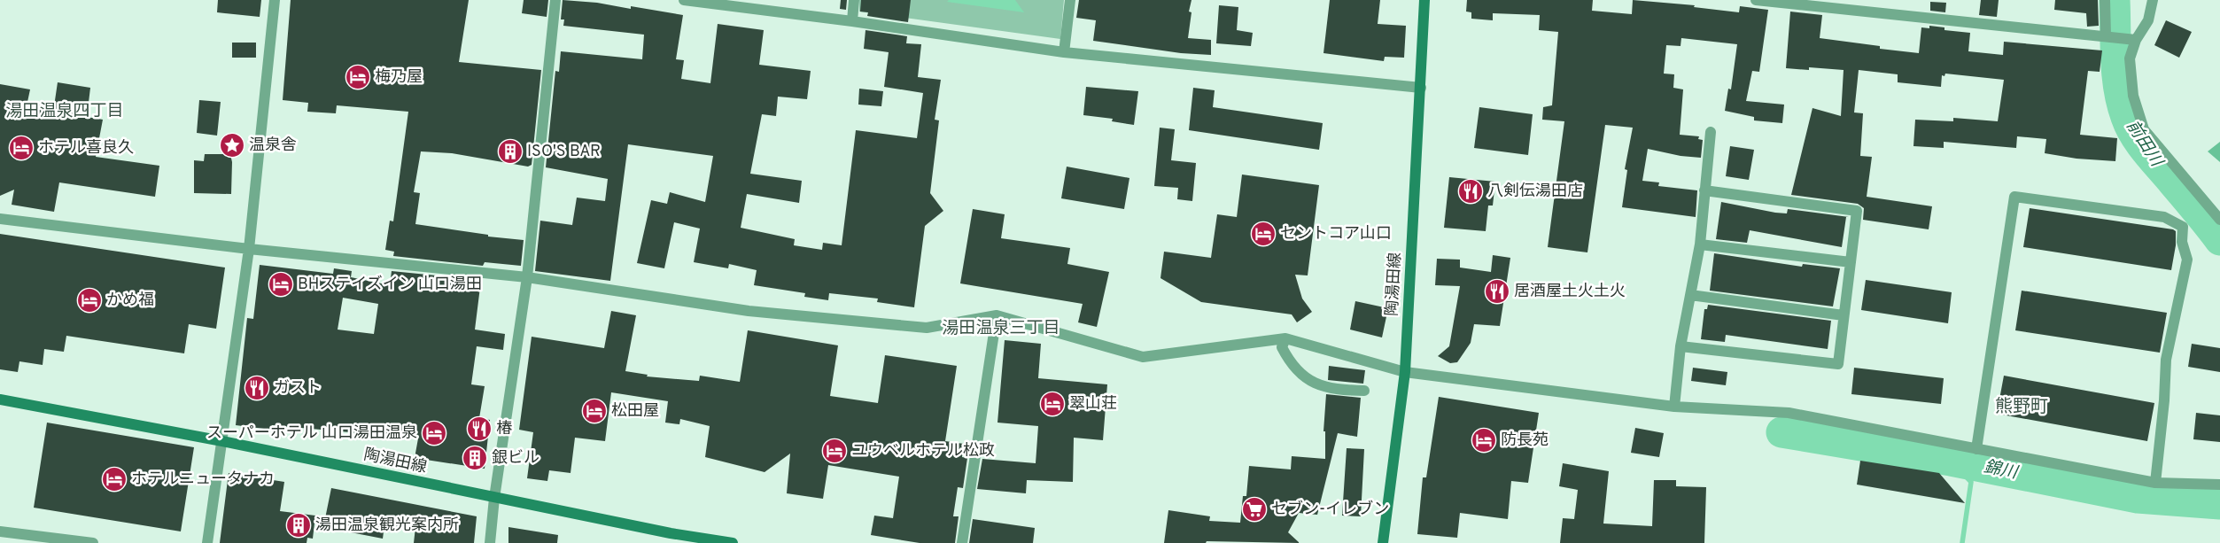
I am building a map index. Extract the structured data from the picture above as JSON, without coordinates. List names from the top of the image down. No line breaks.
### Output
{"streets":{"main road":["陶湯田線"]},"districts":["湯田温泉四丁目","湯田温泉三丁目","熊野町"],"water":["前田川","錦川"],"places":{"hotel":["梅乃屋","ホテル喜良久","セントコア山口","BHステイズイン 山口湯田","かめ福","翠山荘","松田屋","スーパーホテル 山口湯田温泉","防長苑","ユウベルホテル松政","ホテルニュータナカ"],"place":["温泉舎"],"building":["ISO'S BAR","銀ビル","湯田温泉観光案内所"],"restaurant":["八剣伝湯田店","居酒屋土火土火","ガスト","椿"],"supermarket":["セブン-イレブン"]}}
